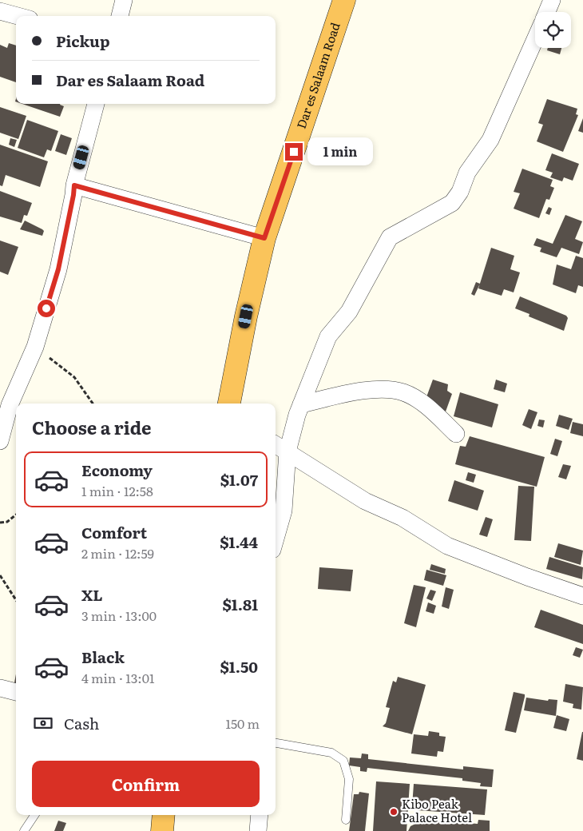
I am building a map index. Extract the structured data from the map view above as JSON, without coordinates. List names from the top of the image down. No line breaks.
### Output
{"streets":{"highway":["Dar es Salaam Road"]},"places":["Kibo Peak Palace Hotel"],"page":{"banner":["Pickup","Dar es Salaam Road"],"bubble":"1 min","heading":"Choose a ride","list":[{"name":"Economy","note":"1 min · 12:58","value":"$1.07"},{"name":"Comfort","note":"2 min · 12:59","value":"$1.44"},{"name":"XL","note":"3 min · 13:00","value":"$1.81"},{"name":"Black","note":"4 min · 13:01","value":"$1.50"}],"pay":["Cash","150 m"],"buttons":"Confirm"}}
